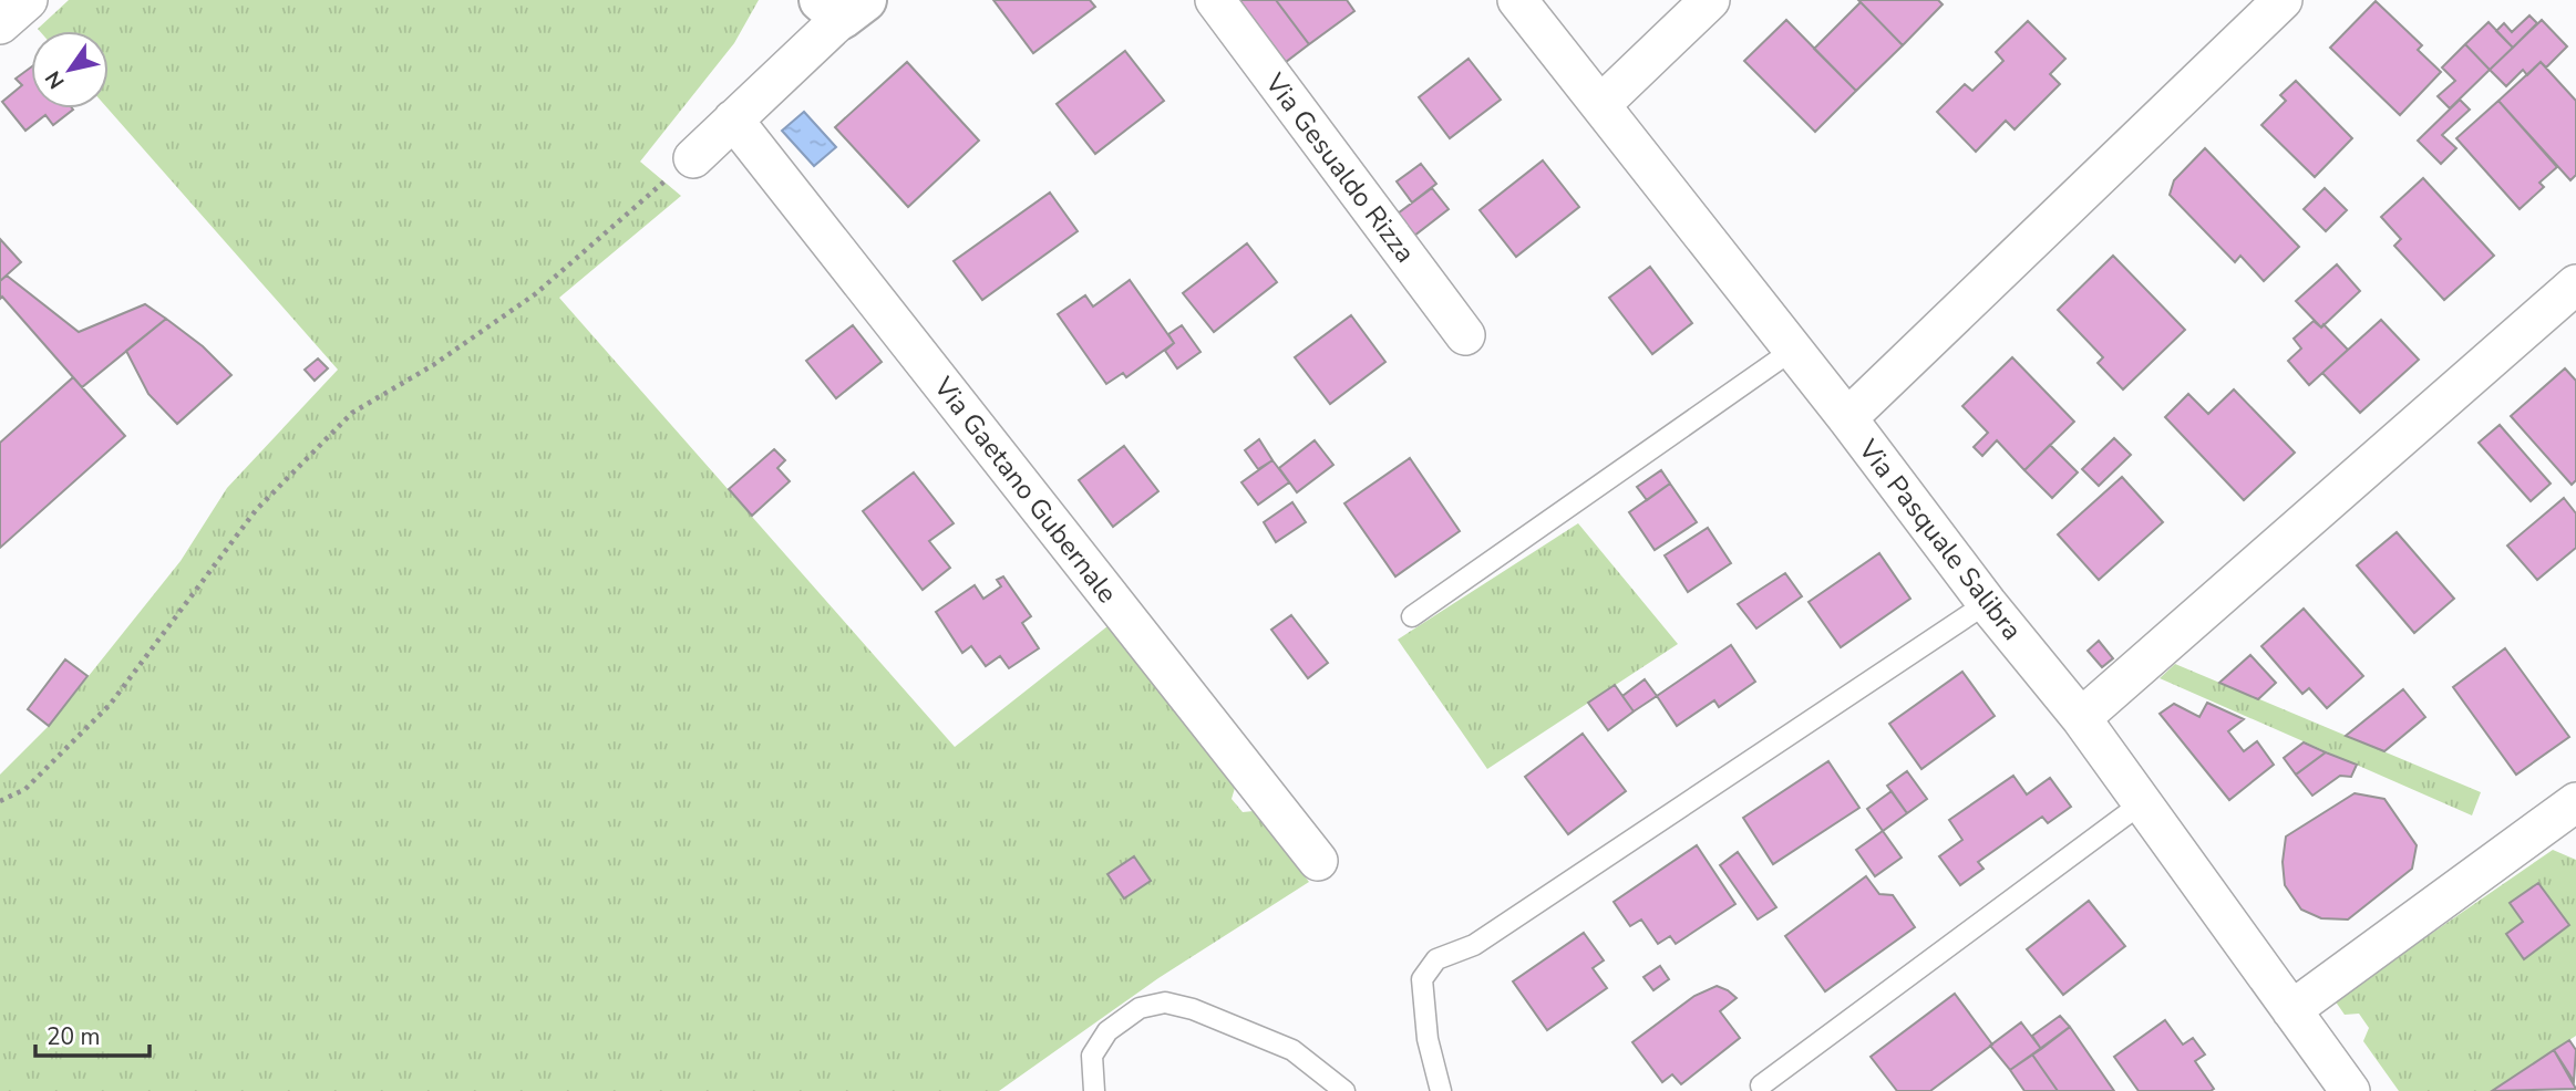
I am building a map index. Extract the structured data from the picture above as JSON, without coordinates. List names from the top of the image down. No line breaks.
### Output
{"streets":{"street":["Via Gesualdo Rizza","Via Gaetano Gubernale","Via Pasquale Salibra"]},"scale_bar":"20 m","north":"bottom left"}
